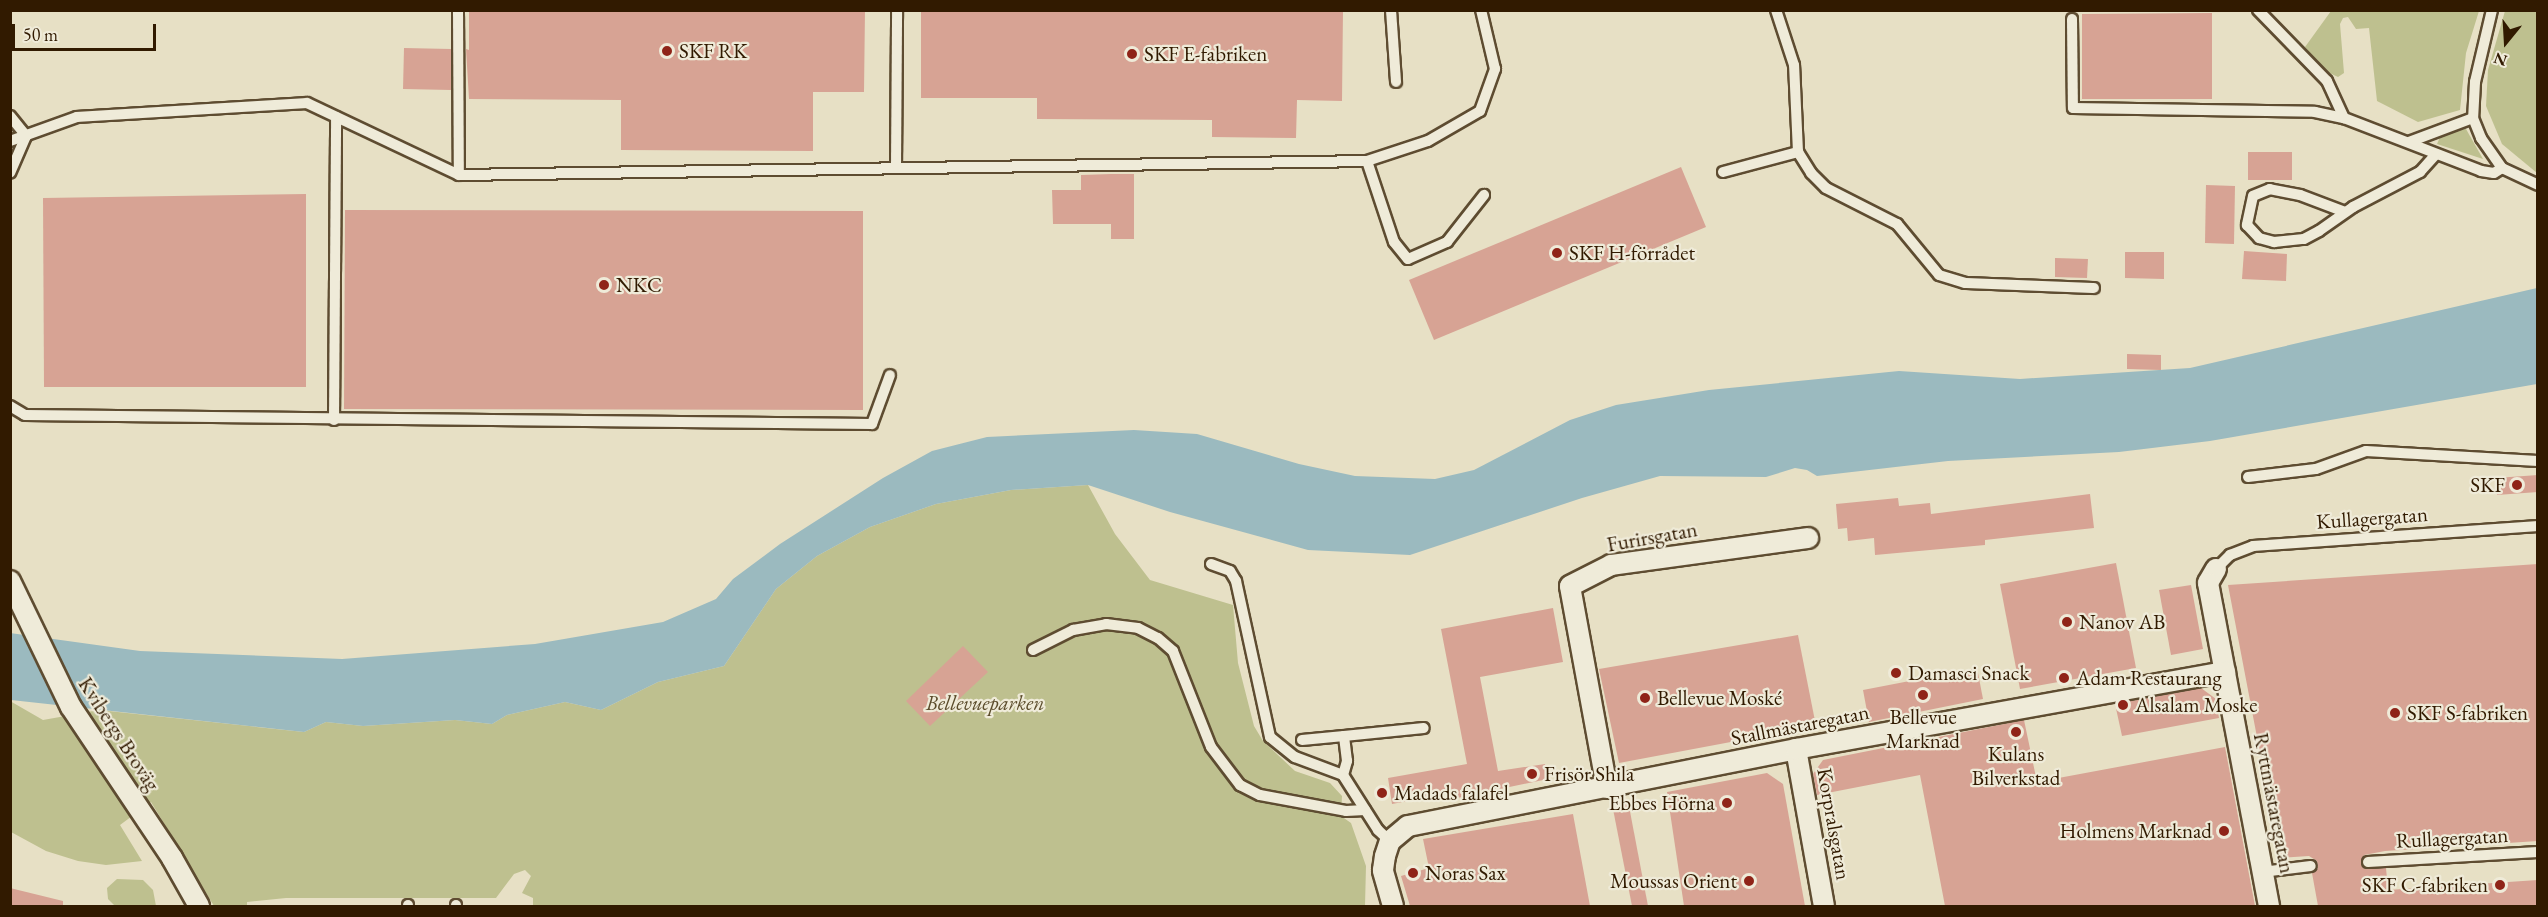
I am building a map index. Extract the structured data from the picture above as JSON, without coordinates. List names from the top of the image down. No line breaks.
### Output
{"streets":{"street":["Furirsgatan","Stallmästaregatan","Kvibergs Broväg","Ryttmästaregatan","Korpralsgatan"],"lane":["Kullagergatan","Rullagergatan"]},"crossings":[["Kullagergatan","Ryttmästaregatan"],["Furirsgatan","Stallmästaregatan"],["Stallmästaregatan","Ryttmästaregatan"],["Stallmästaregatan","Korpralsgatan"]],"parks":["Bellevueparken"],"places":["SKF RK","SKF E-fabriken","SKF H-förrådet","NKC","SKF","Nanov AB","Damasci Snack","Adam Restaurang","Bellevue Marknad","Bellevue Moské","Alsalam Moske","SKF S-fabriken","Kulans Bilverkstad","Frisör Shila","Madads falafel","Ebbes Hörna","Holmens Marknad","Noras Sax","Moussas Orient","SKF C-fabriken"],"scale_bar":"50 m","north":"bottom"}
